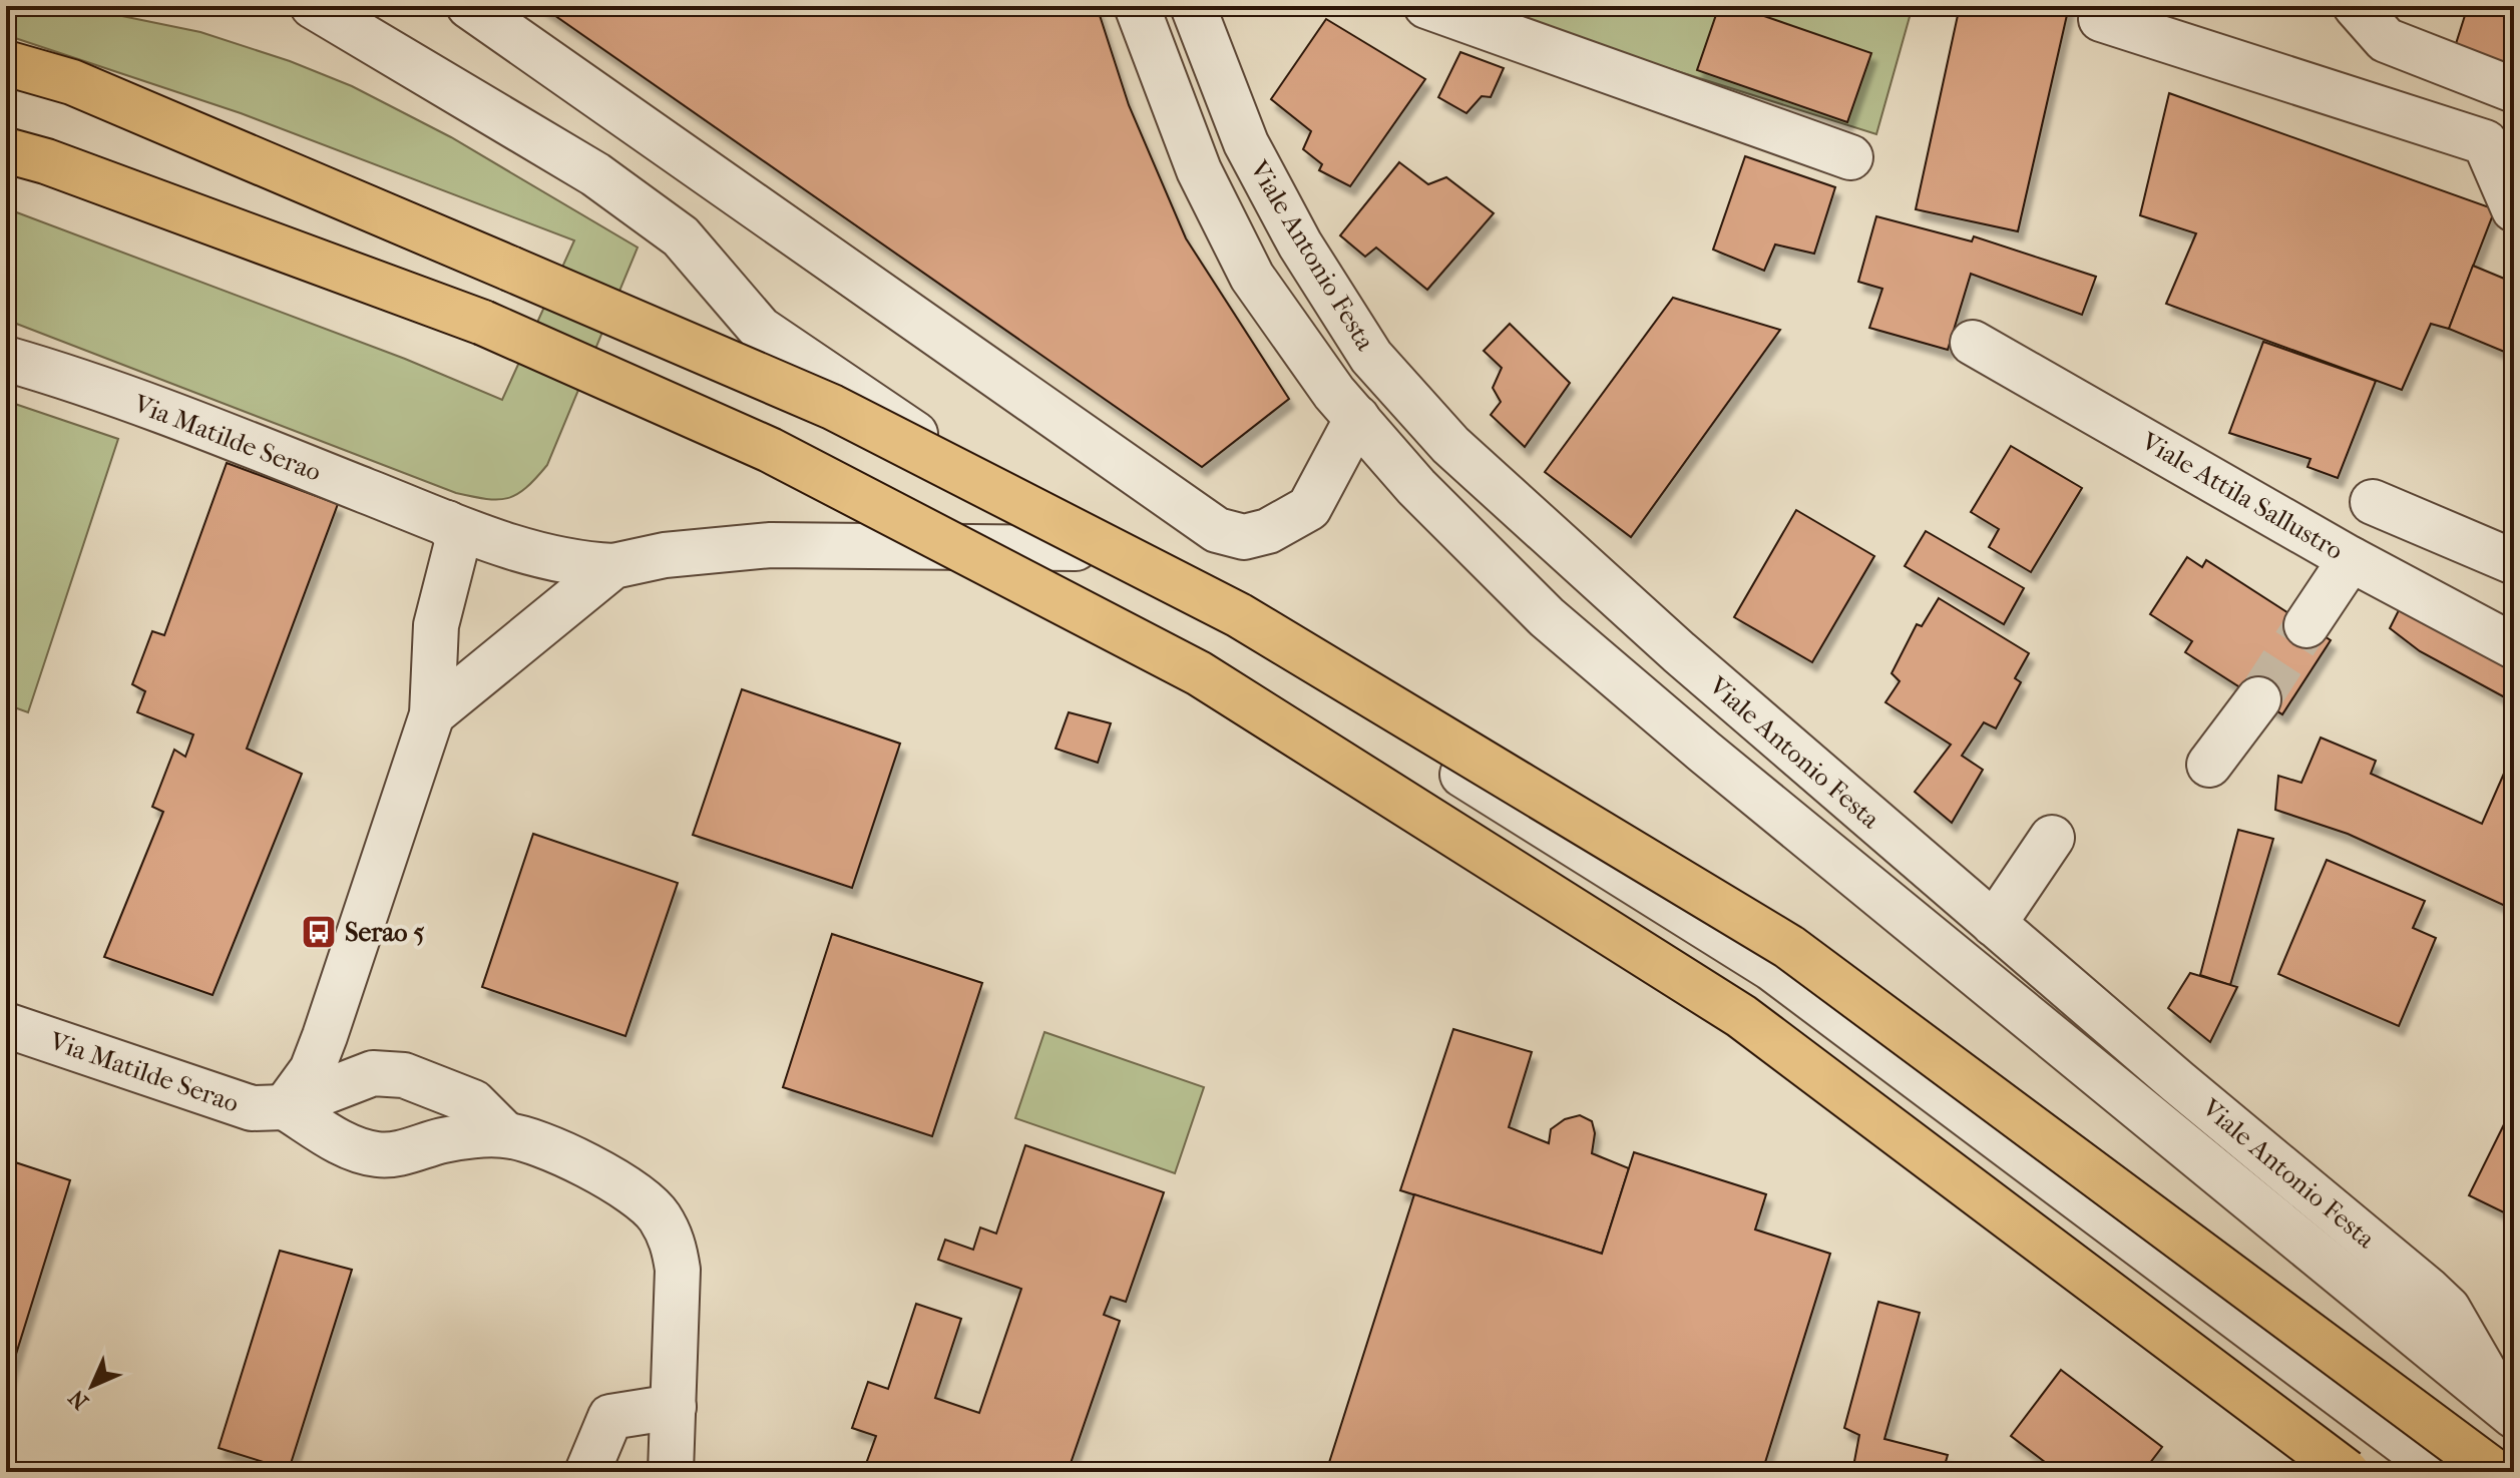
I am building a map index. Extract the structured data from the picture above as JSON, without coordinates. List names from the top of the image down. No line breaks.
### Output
{"streets":{"street":["Viale Antonio Festa","Via Matilde Serao","Viale Attila Sallustro"]},"places":{"bus stop":["Serao 5"]},"north":"bottom left"}
